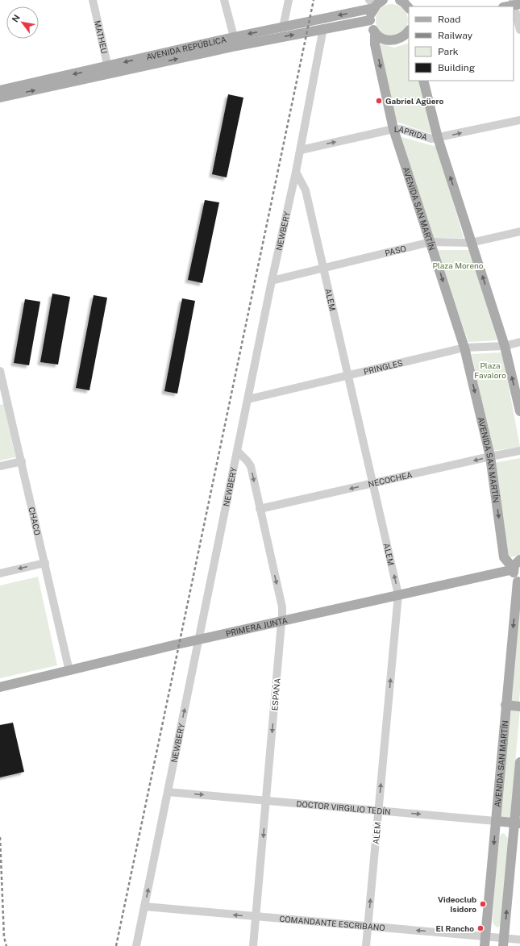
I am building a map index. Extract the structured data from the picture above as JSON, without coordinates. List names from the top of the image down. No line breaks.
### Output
{"streets":{"main road":["AVENIDA REPÚBLICA","AVENIDA SAN MARTÍN","PRIMERA JUNTA","DOCTOR VIRGILIO TEDÍN"],"street":["MATHEU","LAPRIDA","NEWBERY","PASO","ALEM","PRINGLES","NECOCHEA","CHACO","ESPAÑA","COMANDANTE ESCRIBANO"]},"crossings":[["MATHEU","AVENIDA REPÚBLICA"],["AVENIDA REPÚBLICA","AVENIDA SAN MARTÍN"],["AVENIDA REPÚBLICA","NEWBERY"],["LAPRIDA","AVENIDA SAN MARTÍN"],["LAPRIDA","NEWBERY"],["AVENIDA SAN MARTÍN","PASO"],["AVENIDA SAN MARTÍN","PRINGLES"],["AVENIDA SAN MARTÍN","NECOCHEA"],["AVENIDA SAN MARTÍN","PRIMERA JUNTA"],["AVENIDA SAN MARTÍN","DOCTOR VIRGILIO TEDÍN"],["AVENIDA SAN MARTÍN","COMANDANTE ESCRIBANO"],["NEWBERY","PASO"],["NEWBERY","ALEM"],["NEWBERY","PRINGLES"],["NEWBERY","PRIMERA JUNTA"],["NEWBERY","ESPAÑA"],["NEWBERY","DOCTOR VIRGILIO TEDÍN"],["NEWBERY","COMANDANTE ESCRIBANO"],["PASO","ALEM"],["ALEM","PRINGLES"],["ALEM","NECOCHEA"],["ALEM","PRIMERA JUNTA"],["ALEM","DOCTOR VIRGILIO TEDÍN"],["ALEM","COMANDANTE ESCRIBANO"],["NECOCHEA","ESPAÑA"],["CHACO","PRIMERA JUNTA"],["PRIMERA JUNTA","ESPAÑA"],["ESPAÑA","DOCTOR VIRGILIO TEDÍN"],["ESPAÑA","COMANDANTE ESCRIBANO"]],"one_way":["LAPRIDA","ALEM","NECOCHEA","ESPAÑA","DOCTOR VIRGILIO TEDÍN","COMANDANTE ESCRIBANO"],"parks":["Plaza Moreno","Plaza Favaloro"],"places":["Gabriel Agüero","Videoclub Isidoro","El Rancho"],"legend":["Road","Railway","Park","Building"],"north":"top left"}
